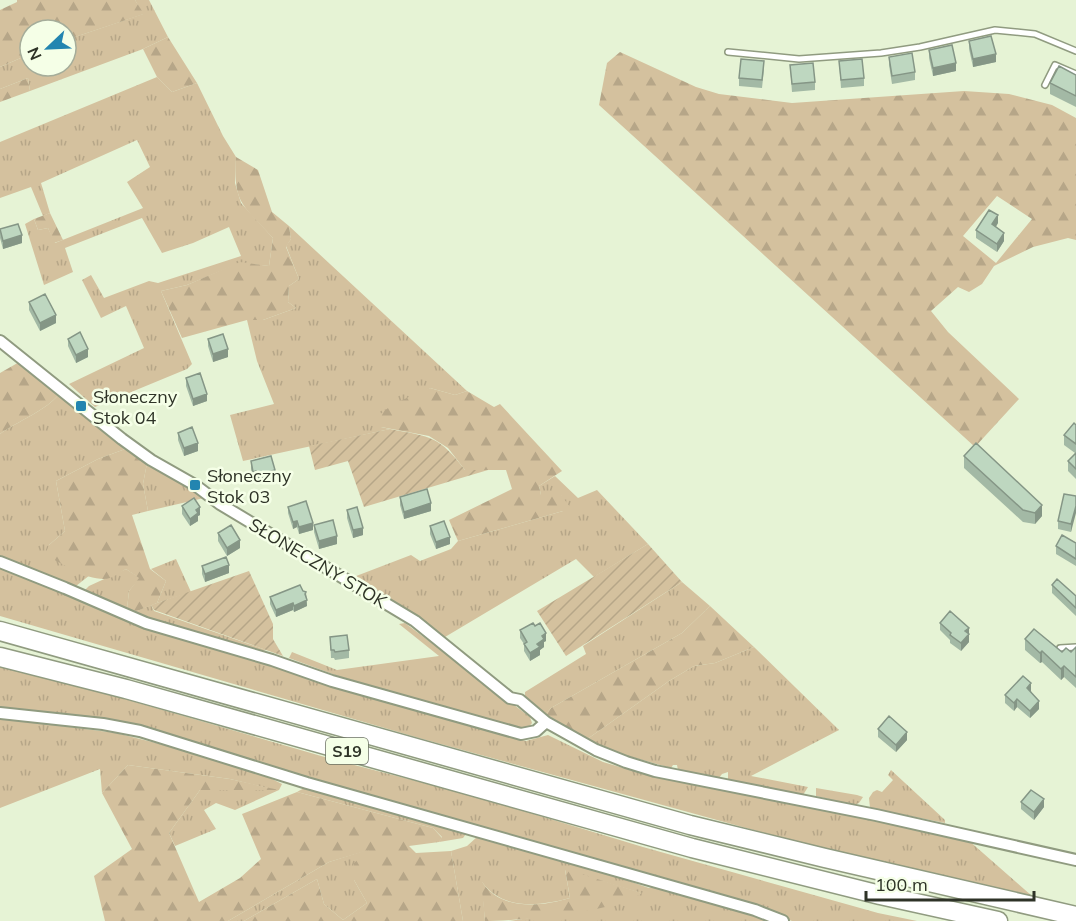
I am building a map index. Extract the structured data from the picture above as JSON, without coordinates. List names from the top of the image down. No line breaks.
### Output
{"streets":{"highway":["S19"],"street":["SŁONECZNY STOK"]},"places":{"transit":["Słoneczny Stok 04","Słoneczny Stok 03"]},"scale_bar":"100 m","north":"bottom left"}
